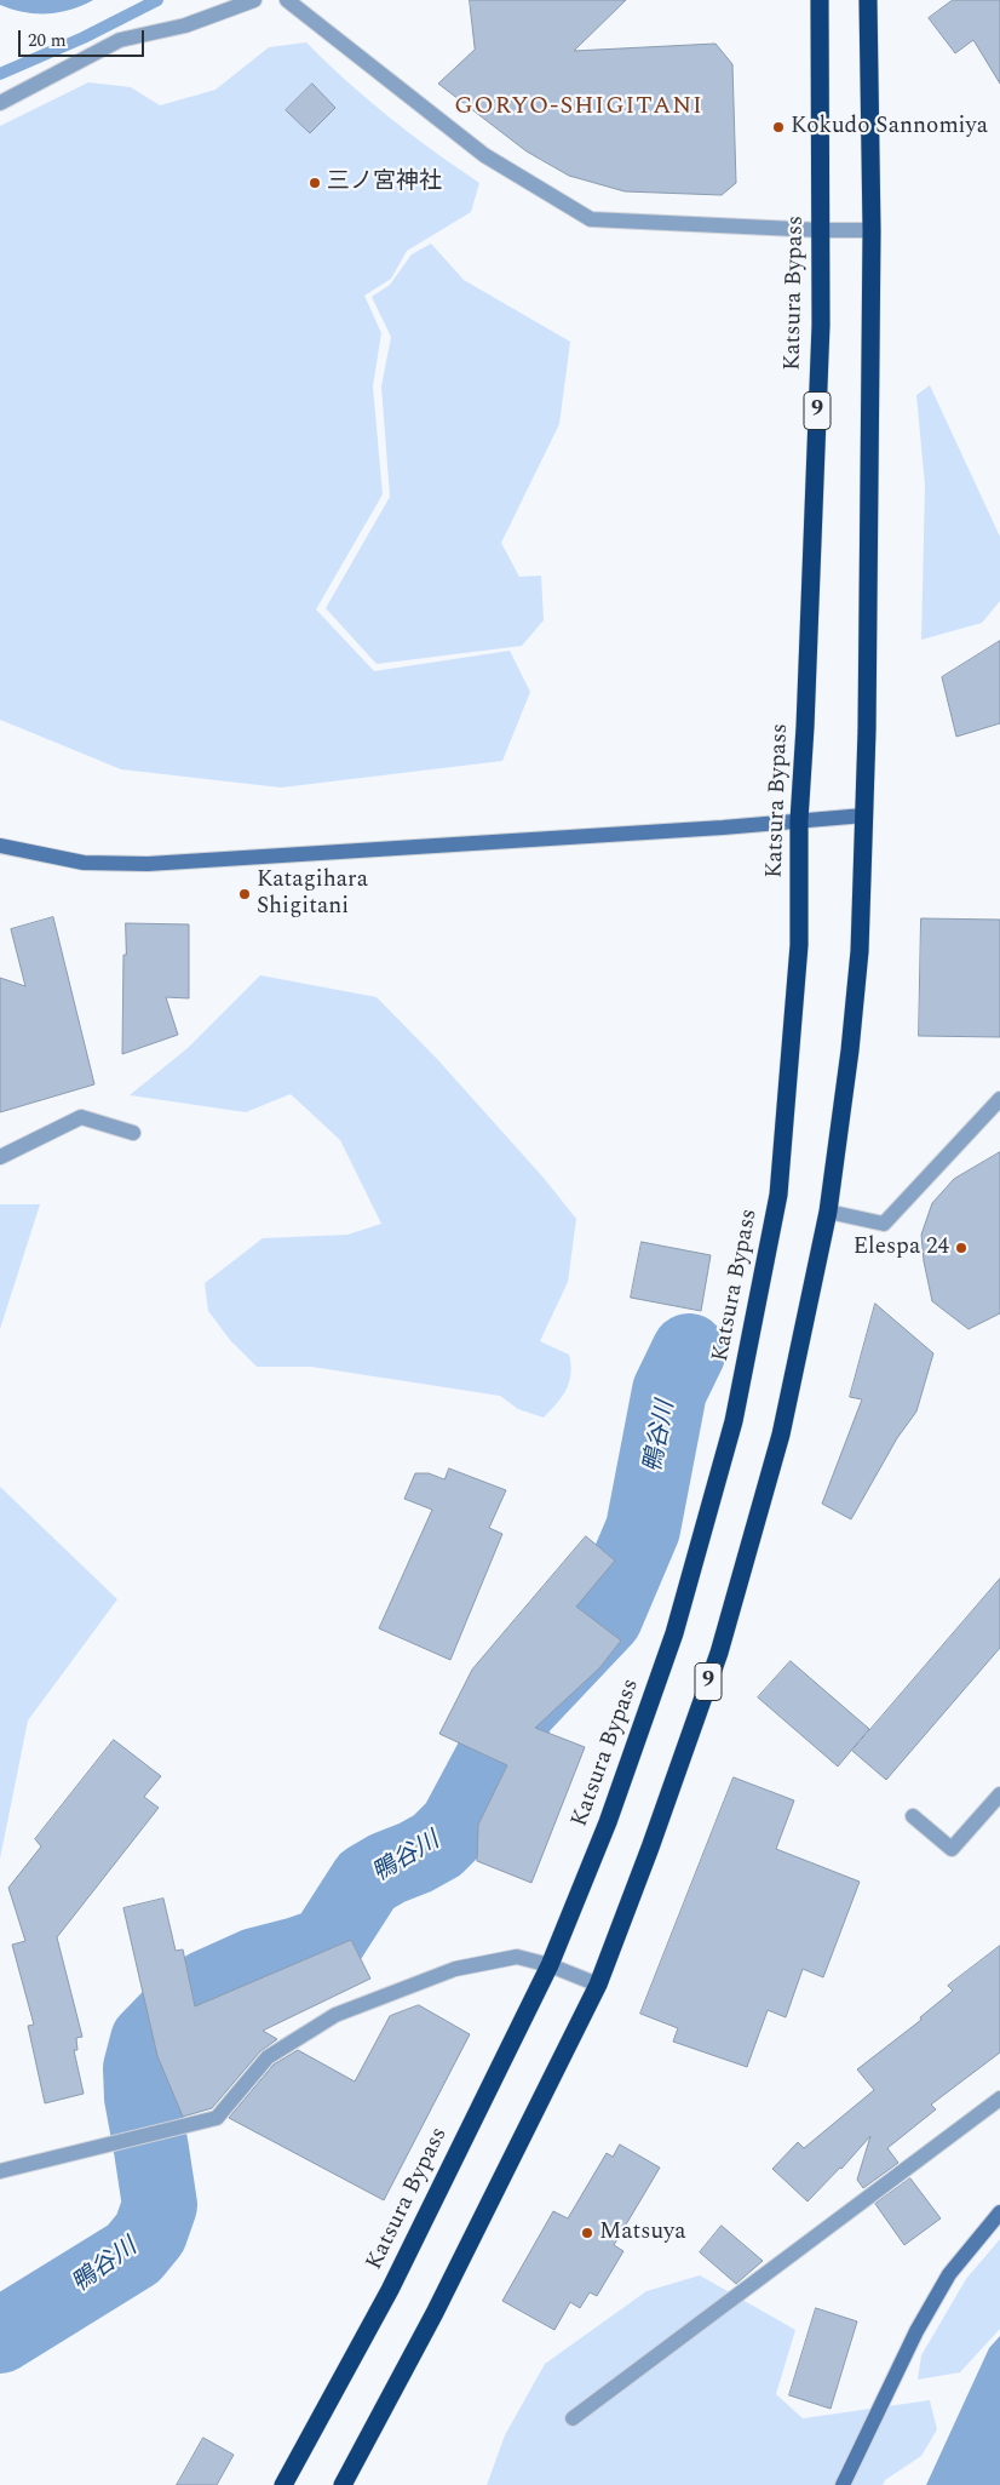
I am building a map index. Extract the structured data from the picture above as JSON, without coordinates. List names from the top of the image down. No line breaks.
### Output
{"streets":{"highway":["Katsura Bypass","9"]},"districts":["GORYO-SHIGITANI"],"water":["鴨谷川"],"places":["Kokudo Sannomiya","三ノ宮神社","Katagihara Shigitani","Elespa 24","Matsuya"],"scale_bar":"20 m"}
